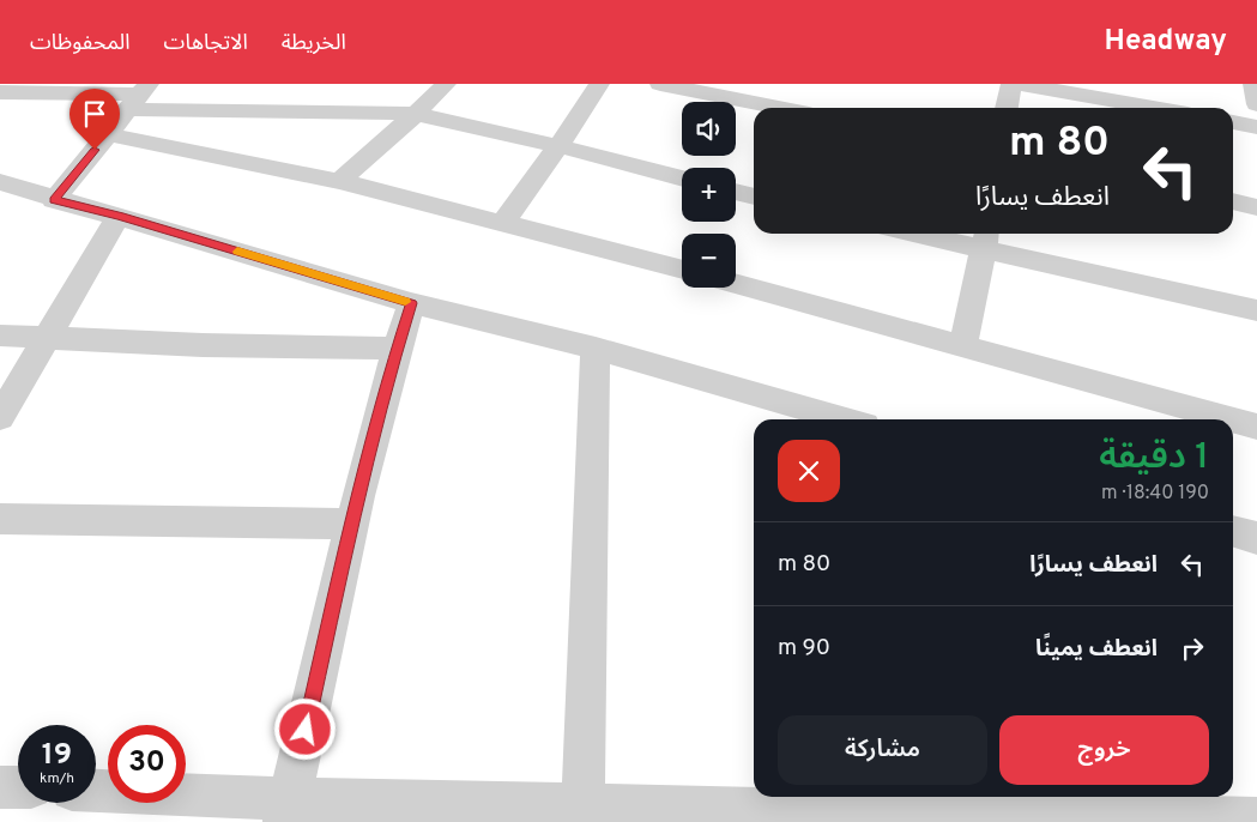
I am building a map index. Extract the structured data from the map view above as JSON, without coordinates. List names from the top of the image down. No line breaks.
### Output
{"page":{"header":"Headway","nav":["الخريطة","الاتجاهات","المحفوظات"],"map_buttons":["+","−"],"turn":["80 m","انعطف يسارًا"],"heading":["1 دقيقة","190 m · 18:40"],"list":[{"name":"انعطف يسارًا","value":"80 m"},{"name":"انعطف يمينًا","value":"90 m"}],"buttons":["خروج","مشاركة"],"speed":"19 km/h","limit":"30"}}
